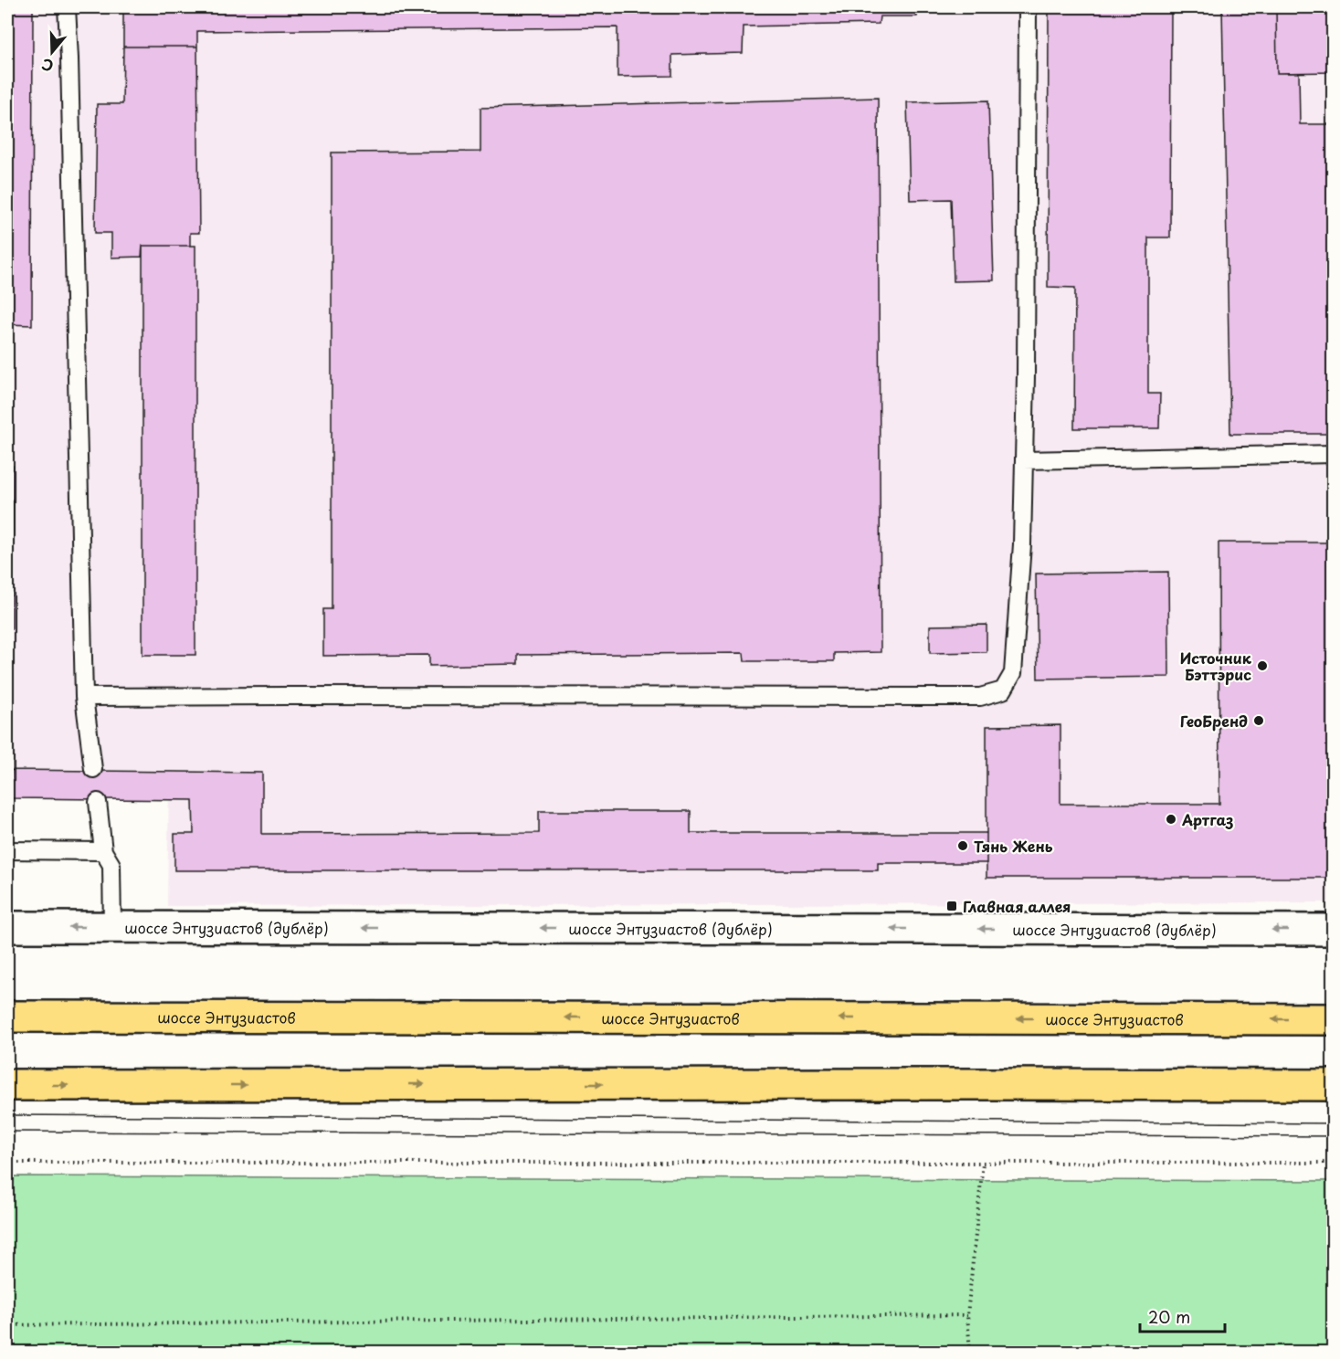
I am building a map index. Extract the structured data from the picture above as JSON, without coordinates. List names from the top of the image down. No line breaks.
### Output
{"streets":{"main road":["шоссе Энтузиастов (дублёр)","шоссе Энтузиастов"]},"places":{"other":["Источник Бэттэрис","ГеоБренд","Артгаз","Тянь Жень"],"transit":["Главная аллея"]},"scale_bar":"20 m","north":"bottom"}
